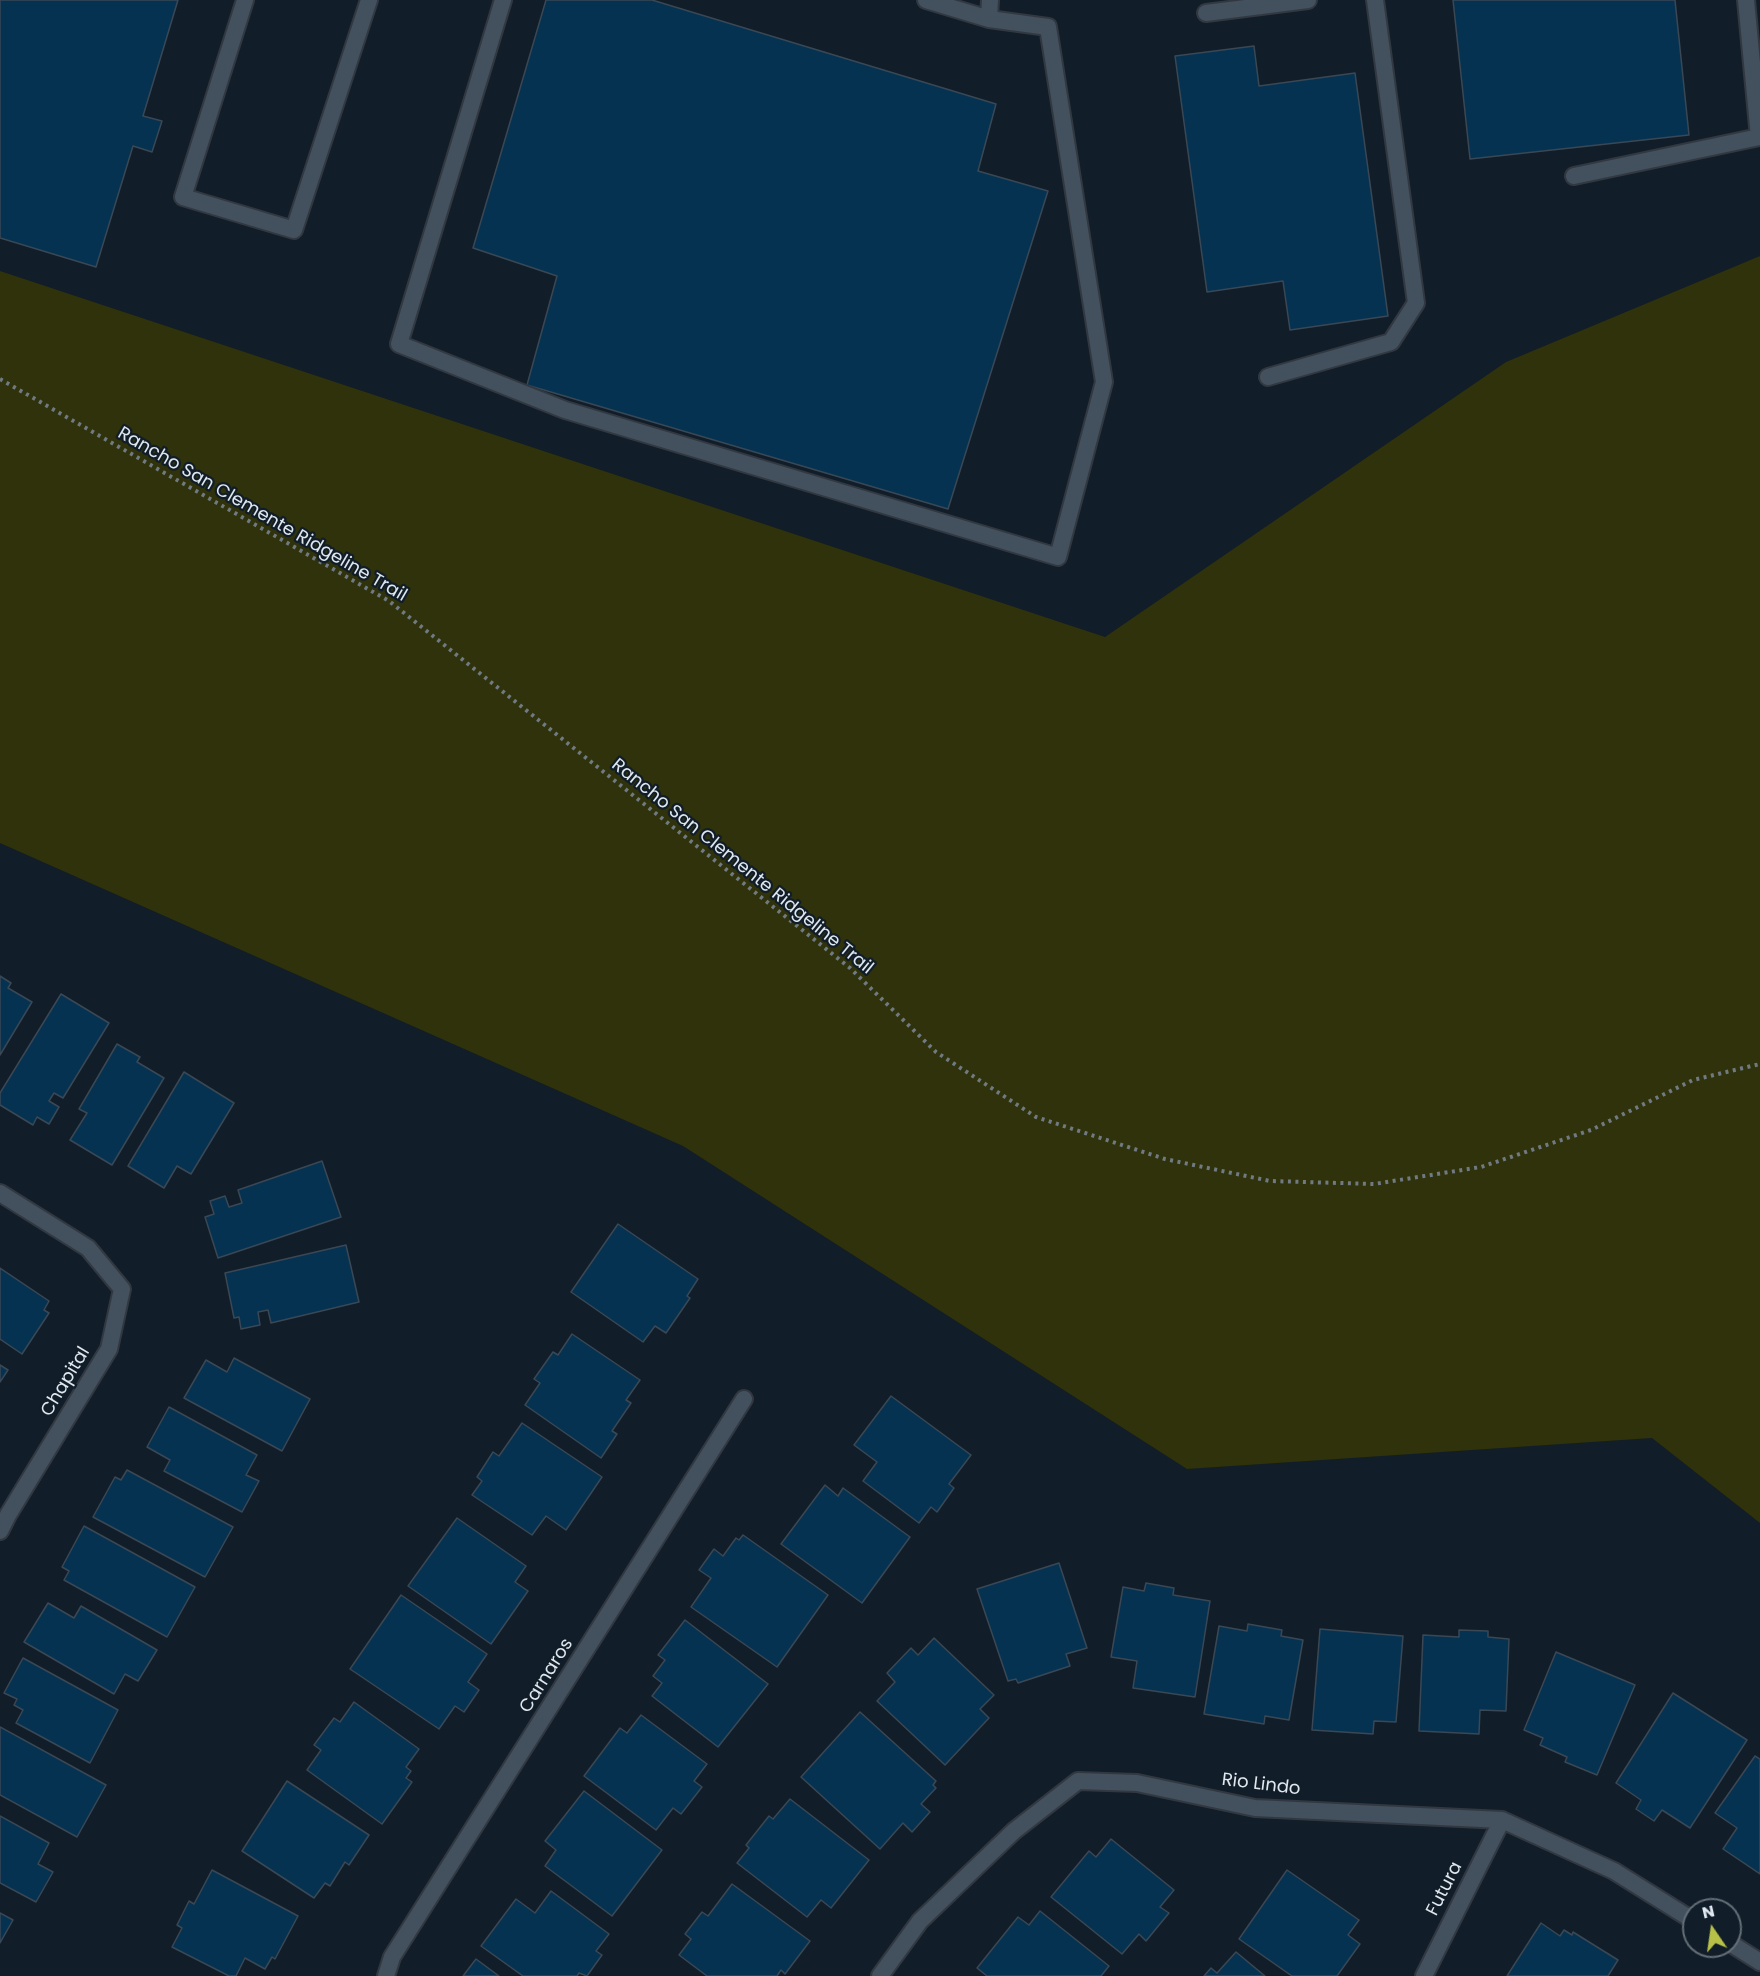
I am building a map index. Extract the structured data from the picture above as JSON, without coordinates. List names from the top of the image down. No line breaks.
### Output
{"streets":{"street":["Chapital","Carnaros","Rio Lindo","Futura"],"path":["Rancho San Clemente Ridgeline Trail"]},"crossings":[["Rio Lindo","Futura"]],"north":"top"}
